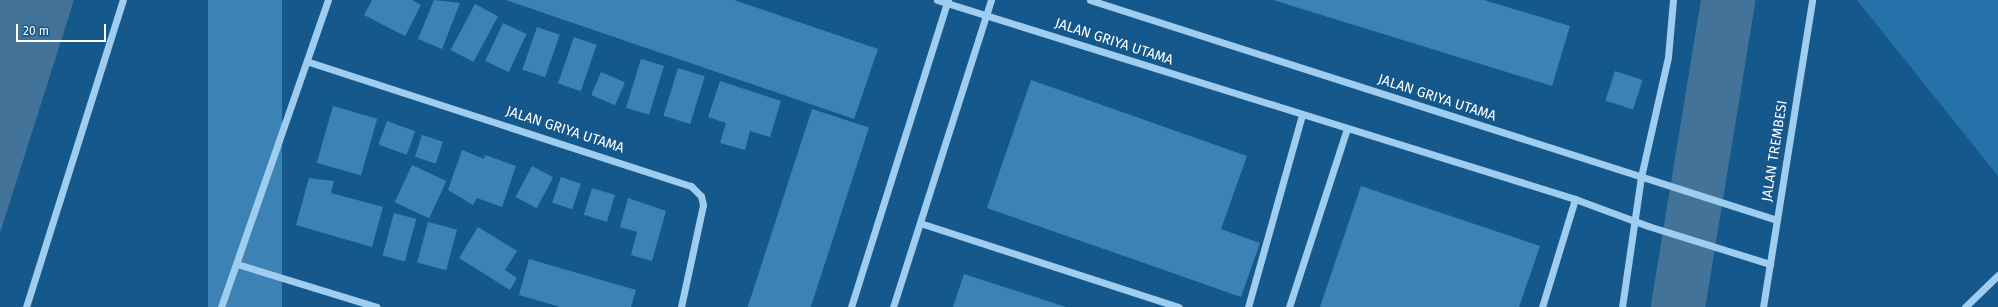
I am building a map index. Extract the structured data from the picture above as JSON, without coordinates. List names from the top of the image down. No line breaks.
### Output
{"streets":{"street":["JALAN GRIYA UTAMA","JALAN TREMBESI"]},"crossings":[["JALAN GRIYA UTAMA","JALAN TREMBESI"]],"scale_bar":"20 m"}
